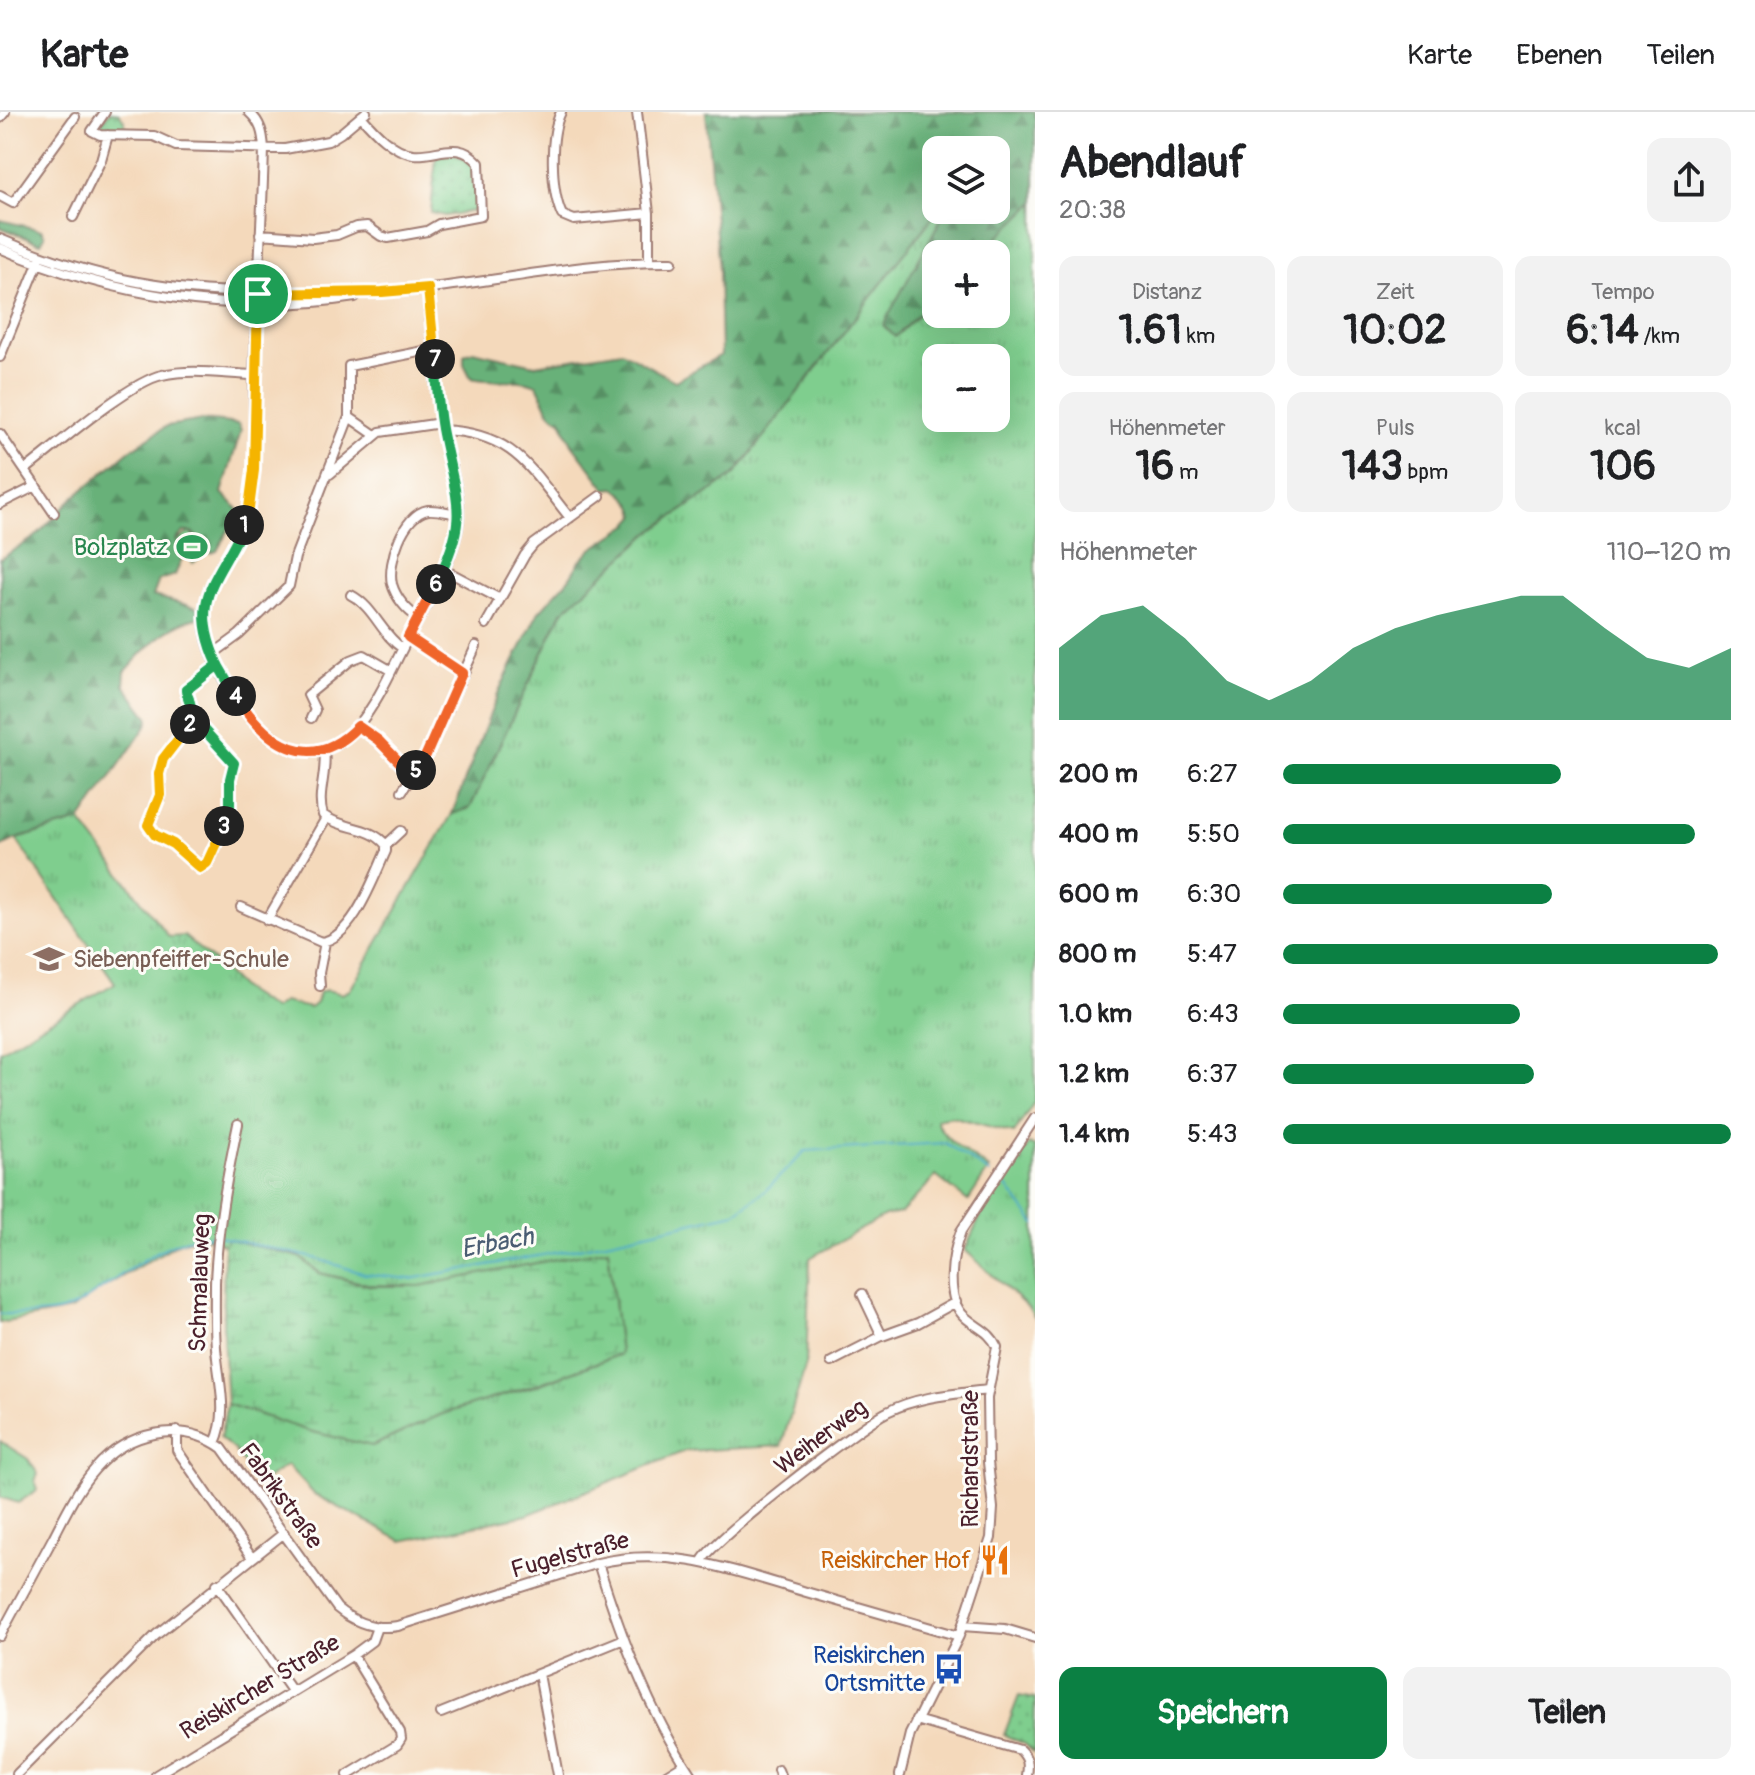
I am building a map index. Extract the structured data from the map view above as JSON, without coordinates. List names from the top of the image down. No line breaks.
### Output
{"streets":{"street":["Schmalauweg","Weiherweg","Richardstraße","Fabrikstraße","Fugelstraße","Reiskircher Straße"]},"crossings":[["Schmalauweg","Fabrikstraße"],["Weiherweg","Richardstraße"],["Weiherweg","Fugelstraße"],["Richardstraße","Fugelstraße"],["Fabrikstraße","Fugelstraße"],["Fabrikstraße","Reiskircher Straße"],["Fugelstraße","Reiskircher Straße"]],"water":["Erbach"],"places":{"sports":["Bolzplatz"],"school or university":["Siebenpfeiffer-Schule"],"restaurant":["Reiskircher Hof"],"bus stop":["Reiskirchen Ortsmitte"]},"page":{"header":"Karte","nav":["Karte","Ebenen","Teilen"],"heading":["Abendlauf","20:38"],"map_buttons":["+","−"],"stats":[["Distanz","1.61 km"],["Zeit","10:02"],["Tempo","6:14 /km"],["Höhenmeter","16 m"],["Puls","143 bpm"],["kcal","106"]],"pins":["7","1","6","4","2","5","3"],"chart":["Höhenmeter","110–120 m"],"list":[{"name":"200 m","note":"6:27"},{"name":"400 m","note":"5:50"},{"name":"600 m","note":"6:30"},{"name":"800 m","note":"5:47"},{"name":"1.0 km","note":"6:43"},{"name":"1.2 km","note":"6:37"},{"name":"1.4 km","note":"5:43"}],"buttons":["Speichern","Teilen"]}}
